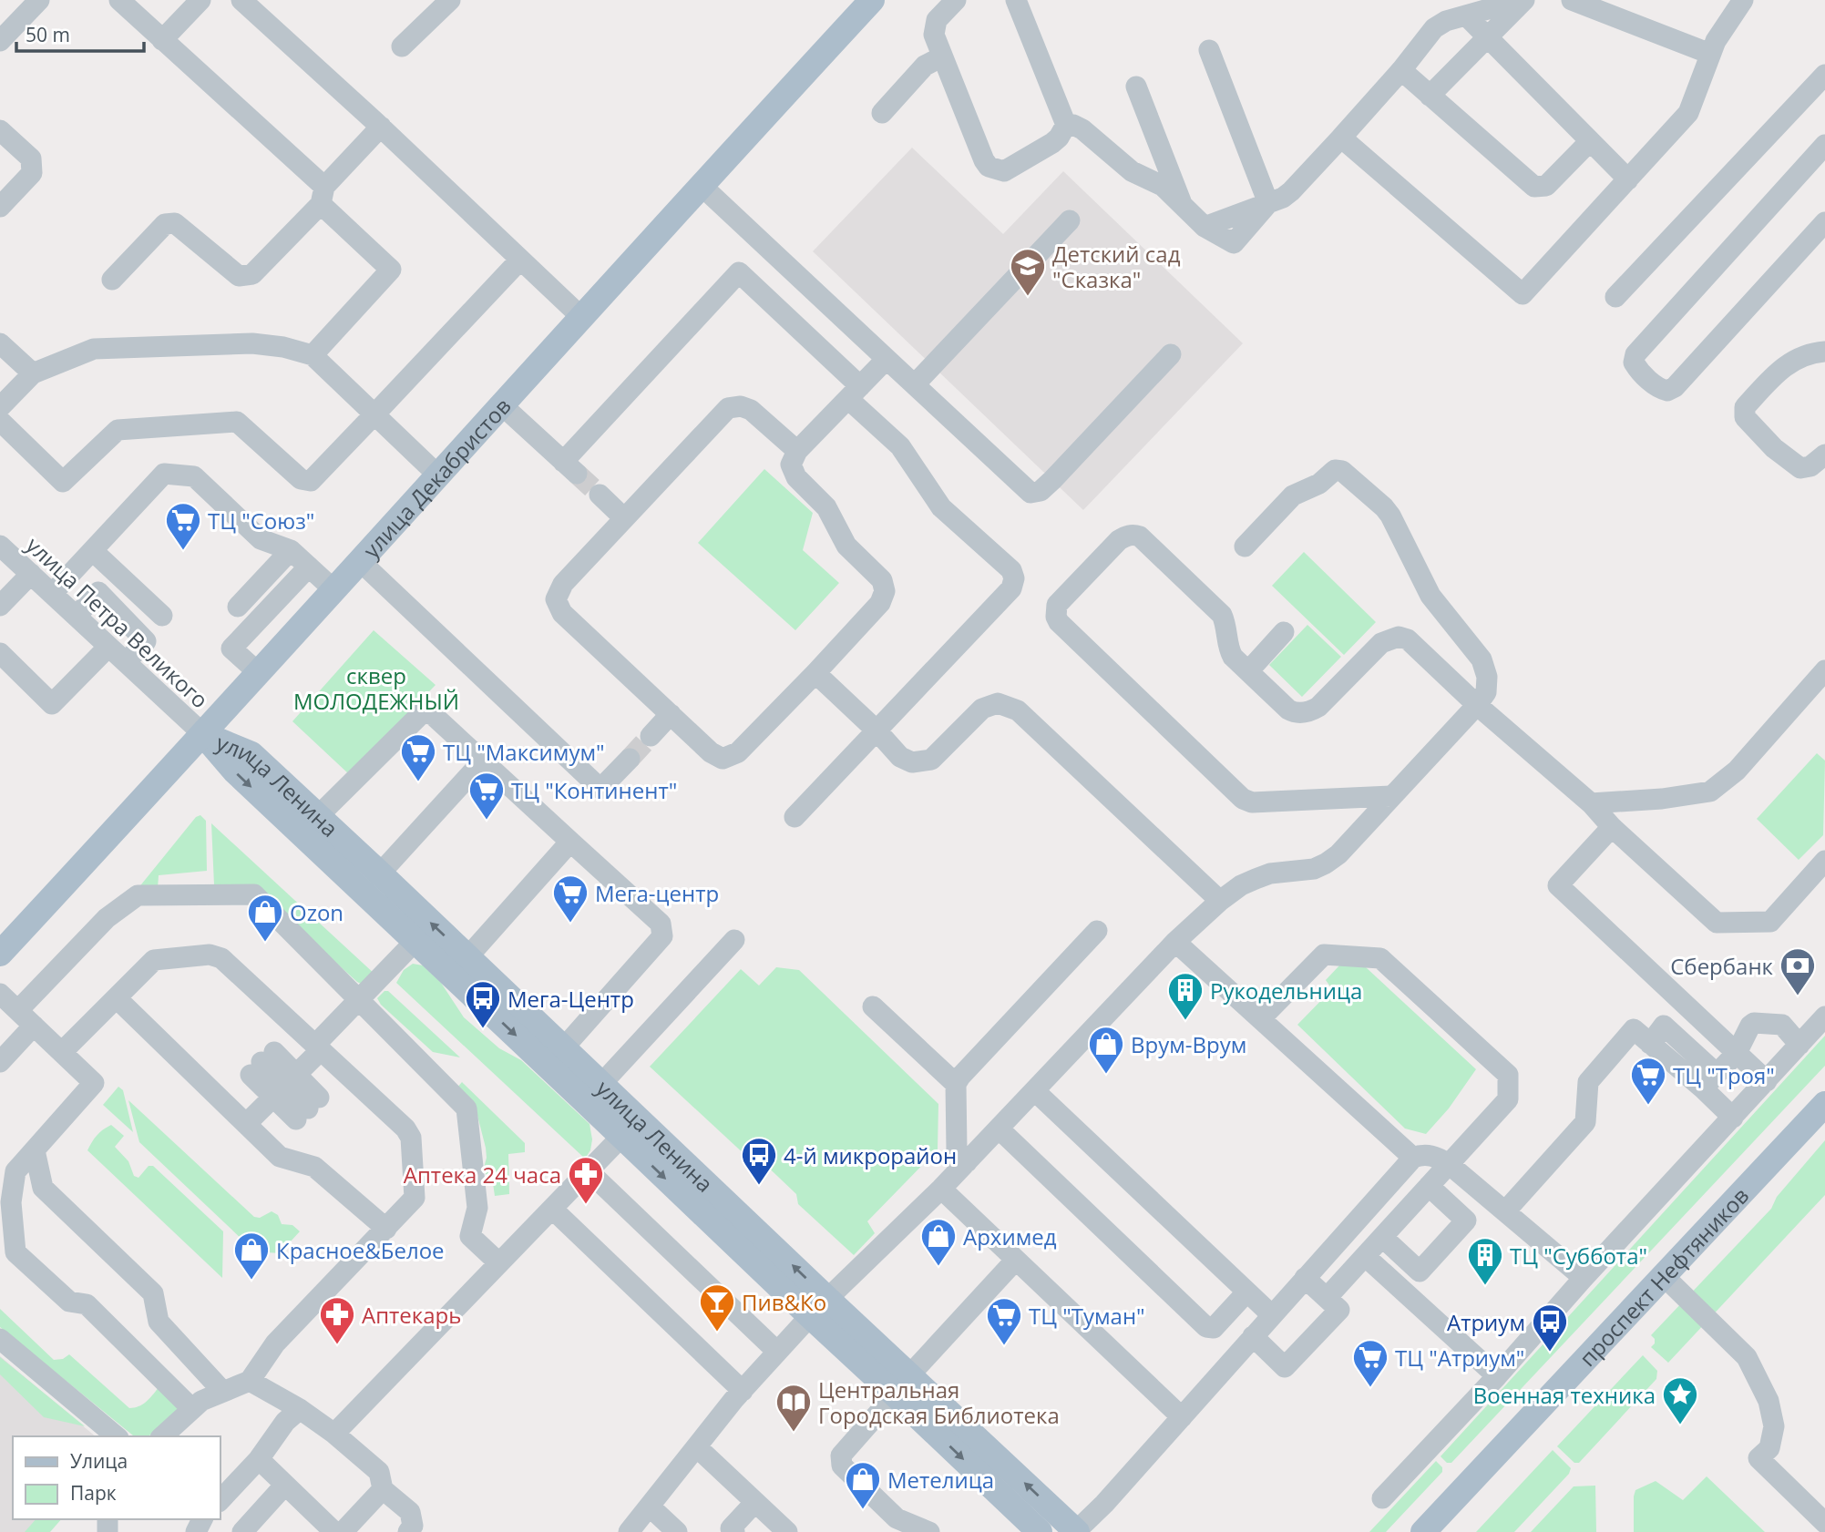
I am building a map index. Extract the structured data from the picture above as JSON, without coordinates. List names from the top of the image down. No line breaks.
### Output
{"streets":{"main road":["улица Декабристов","улица Ленина","проспект Нефтяников"],"street":["улица Петра Великого"]},"crossings":[["улица Декабристов","улица Петра Великого"],["улица Декабристов","улица Ленина"],["улица Петра Великого","улица Ленина"]],"parks":["сквер МОЛОДЕЖНЫЙ"],"places":{"school or university":["Детский сад \"Сказка\""],"supermarket":["ТЦ \"Союз\"","ТЦ \"Максимум\"","ТЦ \"Континент\"","Мега-центр","ТЦ \"Троя\"","ТЦ \"Туман\"","ТЦ \"Атриум\""],"shop":["Ozon","Врум-Врум","Архимед","Красное&Белое","Метелица"],"bank":["Сбербанк"],"building":["Рукодельница","ТЦ \"Суббота\""],"bus stop":["Мега-Центр","4-й микрорайон","Атриум"],"pharmacy":["Аптека 24 часа","Аптекарь"],"bar":["Пив&Ко"],"place":["Военная техника"],"library":["Центральная Городская Библиотека"]},"legend":["Улица","Парк"],"scale_bar":"50 m"}
